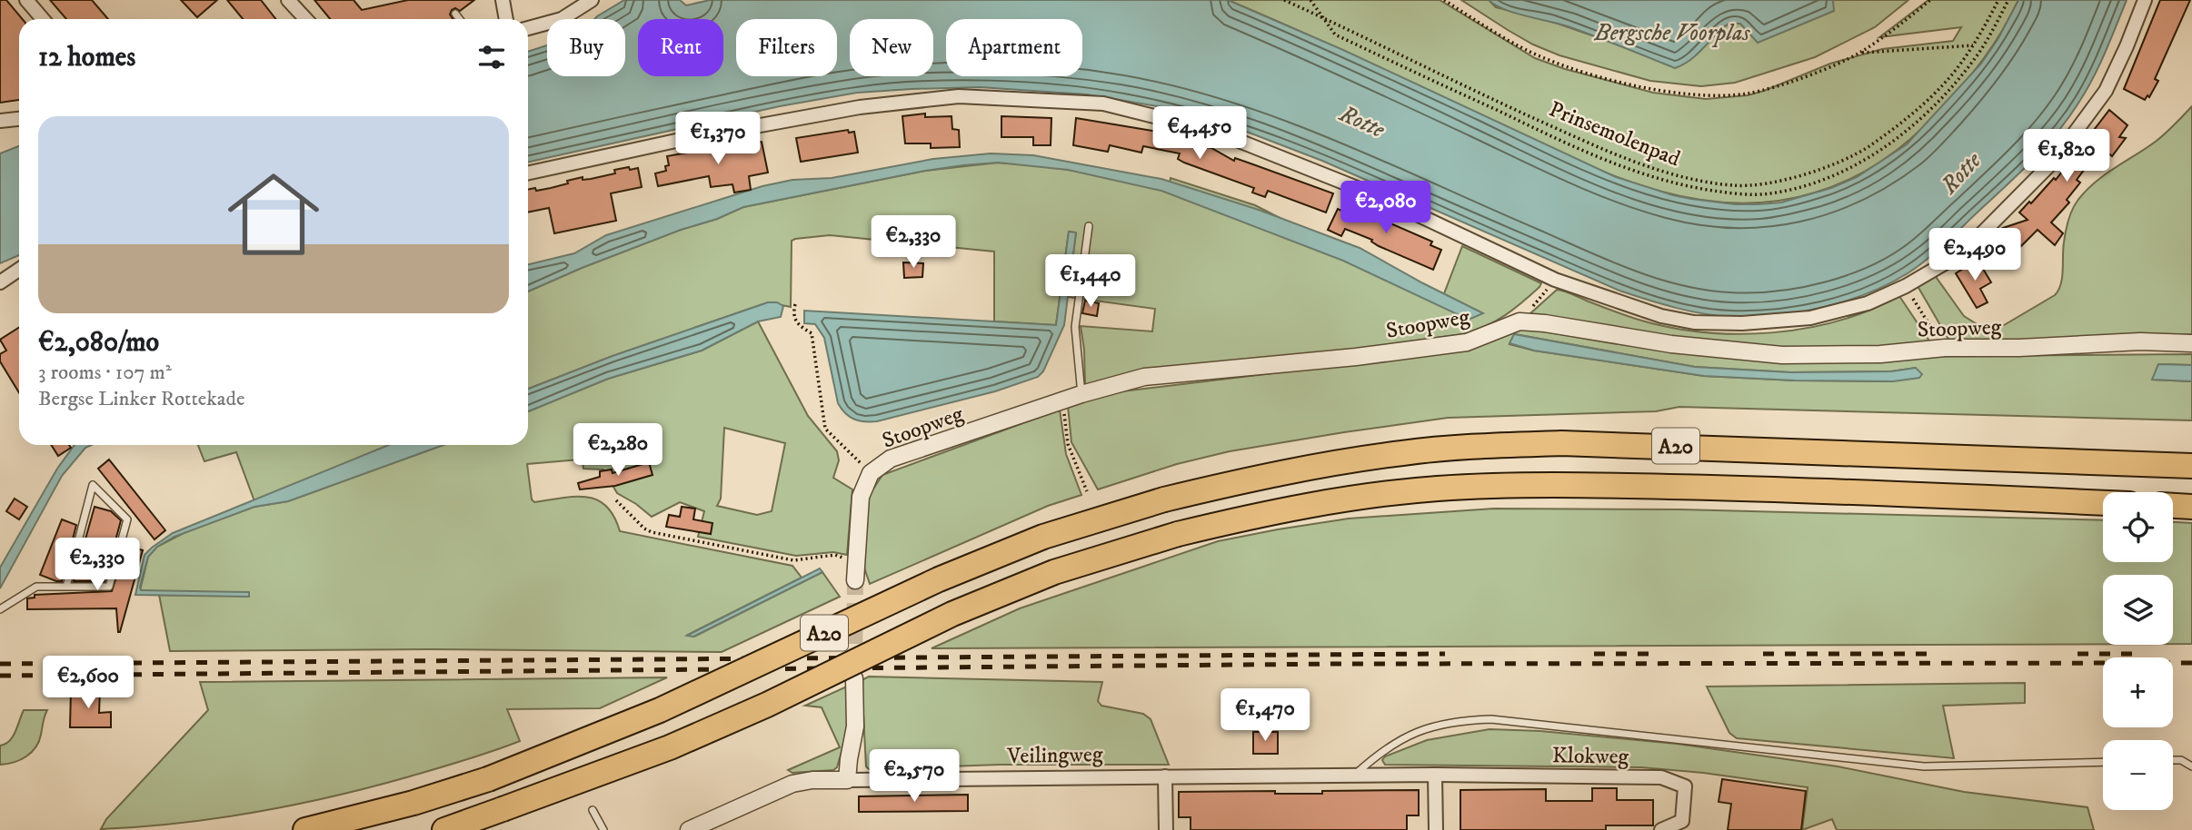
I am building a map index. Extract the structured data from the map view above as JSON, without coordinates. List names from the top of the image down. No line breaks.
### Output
{"streets":{"highway":["A20"],"street":["Stoopweg","Veilingweg","Klokweg"],"path":["Prinsemolenpad"]},"crossings":[["Veilingweg","Klokweg"]],"water":["Bergsche Voorplas","Rotte"],"page":{"chip":["Buy","Rent","Filters","New","Apartment"],"heading":"12 homes","list":[{"name":"€2,080/mo","note":"3 rooms · 107 m² · Bergse Linker Rottekade"}],"price":["€4,450","€1,370","€1,820","€2,080","€2,330","€2,490","€1,440","€2,280","€2,330","€2,600","€1,470","€2,570"],"map_buttons":["+","−"]}}
